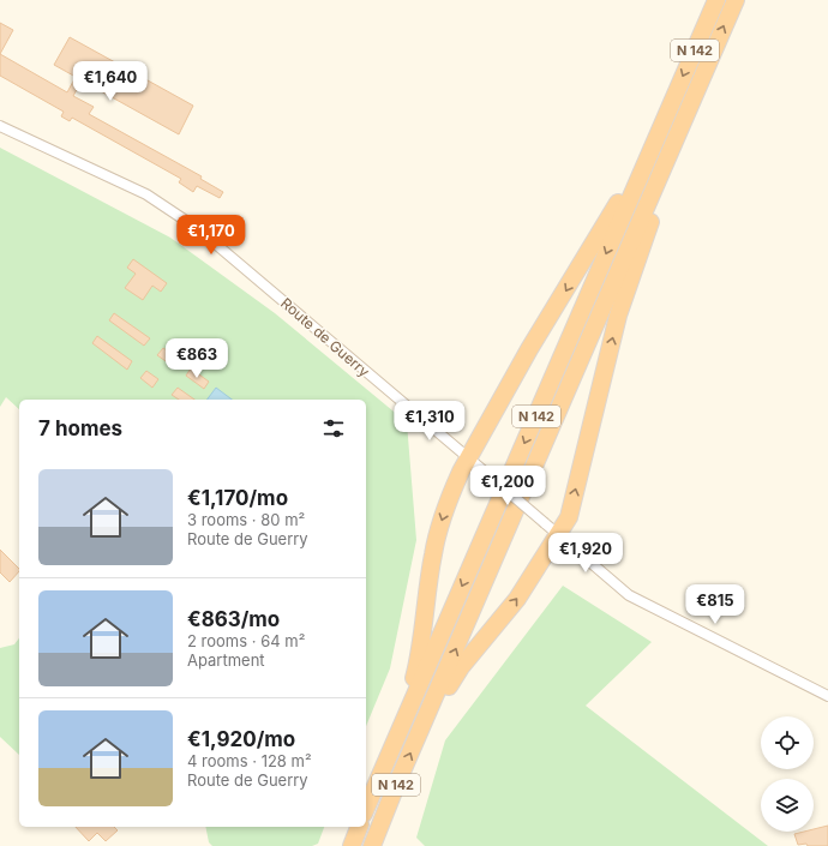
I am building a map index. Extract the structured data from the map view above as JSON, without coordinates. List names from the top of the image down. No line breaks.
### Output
{"streets":{"highway":["N 142"],"street":["Route de Guerry"]},"page":{"price":["€1,640","€1,170","€863","€1,310","€1,200","€1,920","€815"],"heading":"7 homes","list":[{"name":"€1,170/mo","note":"3 rooms · 80 m² · Route de Guerry"},{"name":"€863/mo","note":"2 rooms · 64 m² · Apartment"},{"name":"€1,920/mo","note":"4 rooms · 128 m² · Route de Guerry"}]}}
